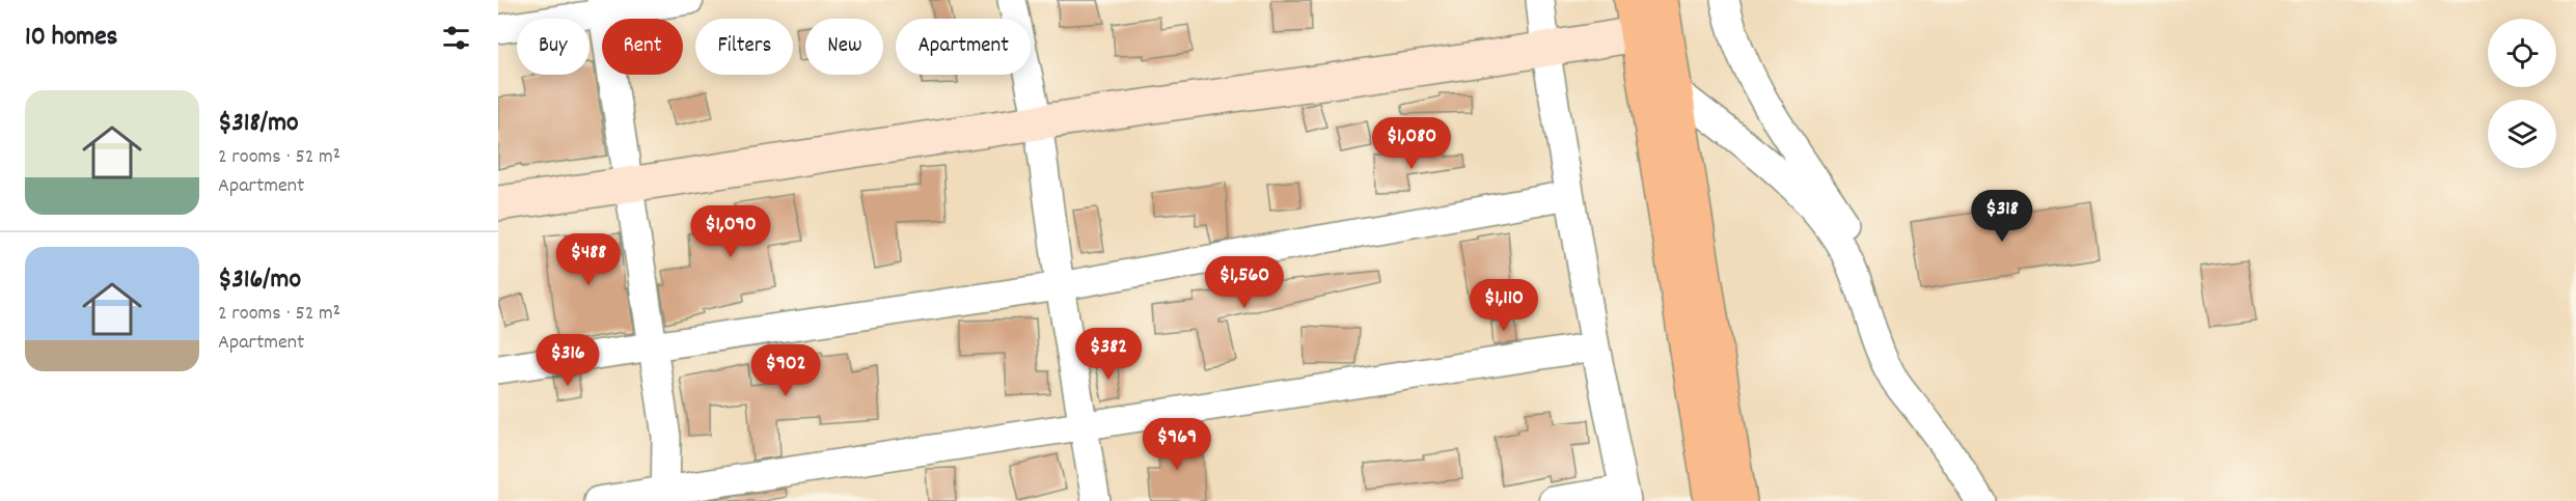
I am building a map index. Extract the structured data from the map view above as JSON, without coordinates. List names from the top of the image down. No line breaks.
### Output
{"page":{"heading":"10 homes","chip":["Buy","Rent","Filters","New","Apartment"],"list":[{"name":"$318/mo","note":"2 rooms · 52 m² · Apartment"},{"name":"$316/mo","note":"2 rooms · 52 m² · Apartment"}],"price":["$1,080","$318","$1,090","$488","$1,560","$1,110","$382","$316","$902","$969"]}}
